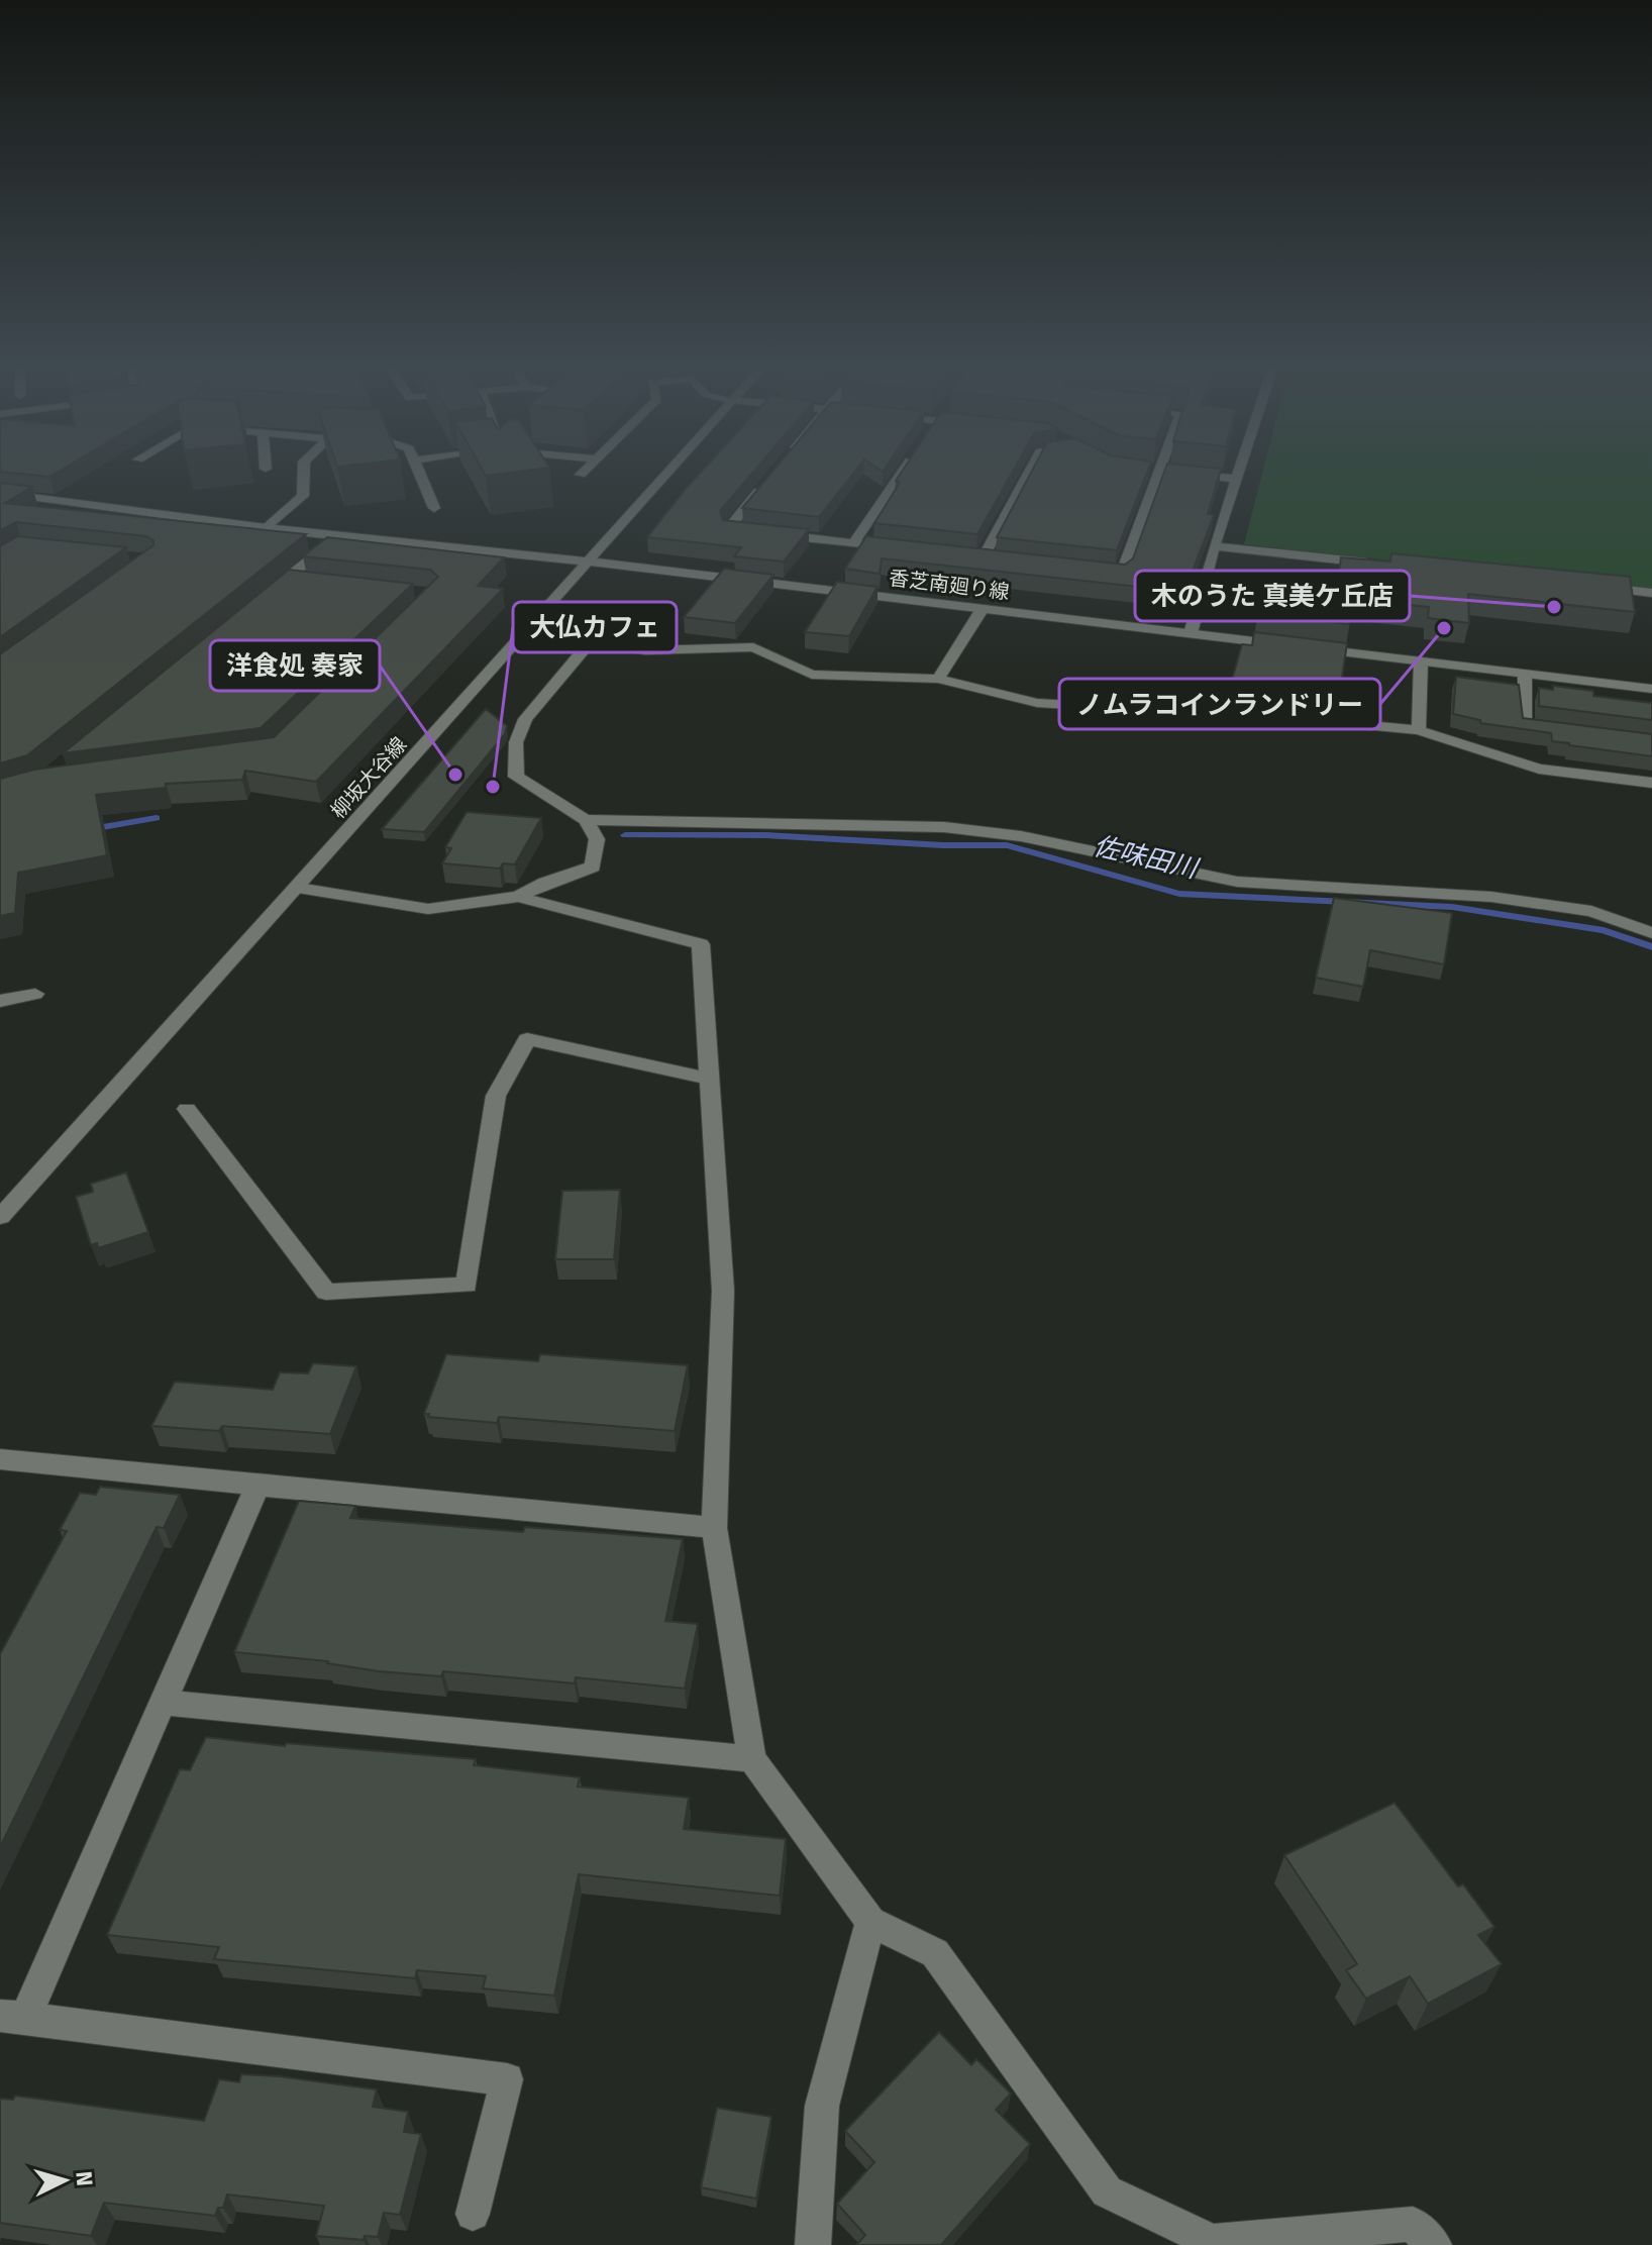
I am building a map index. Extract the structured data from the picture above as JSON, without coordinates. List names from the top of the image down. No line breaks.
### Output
{"streets":{"street":["香芝南廻り線","柳坂大谷線"]},"crossings":[["香芝南廻り線","柳坂大谷線"]],"water":["佐味田川"],"places":["木のうた 真美ケ丘店","ノムラコインランドリー","洋食処 奏家","大仏カフェ"],"north":"right"}
